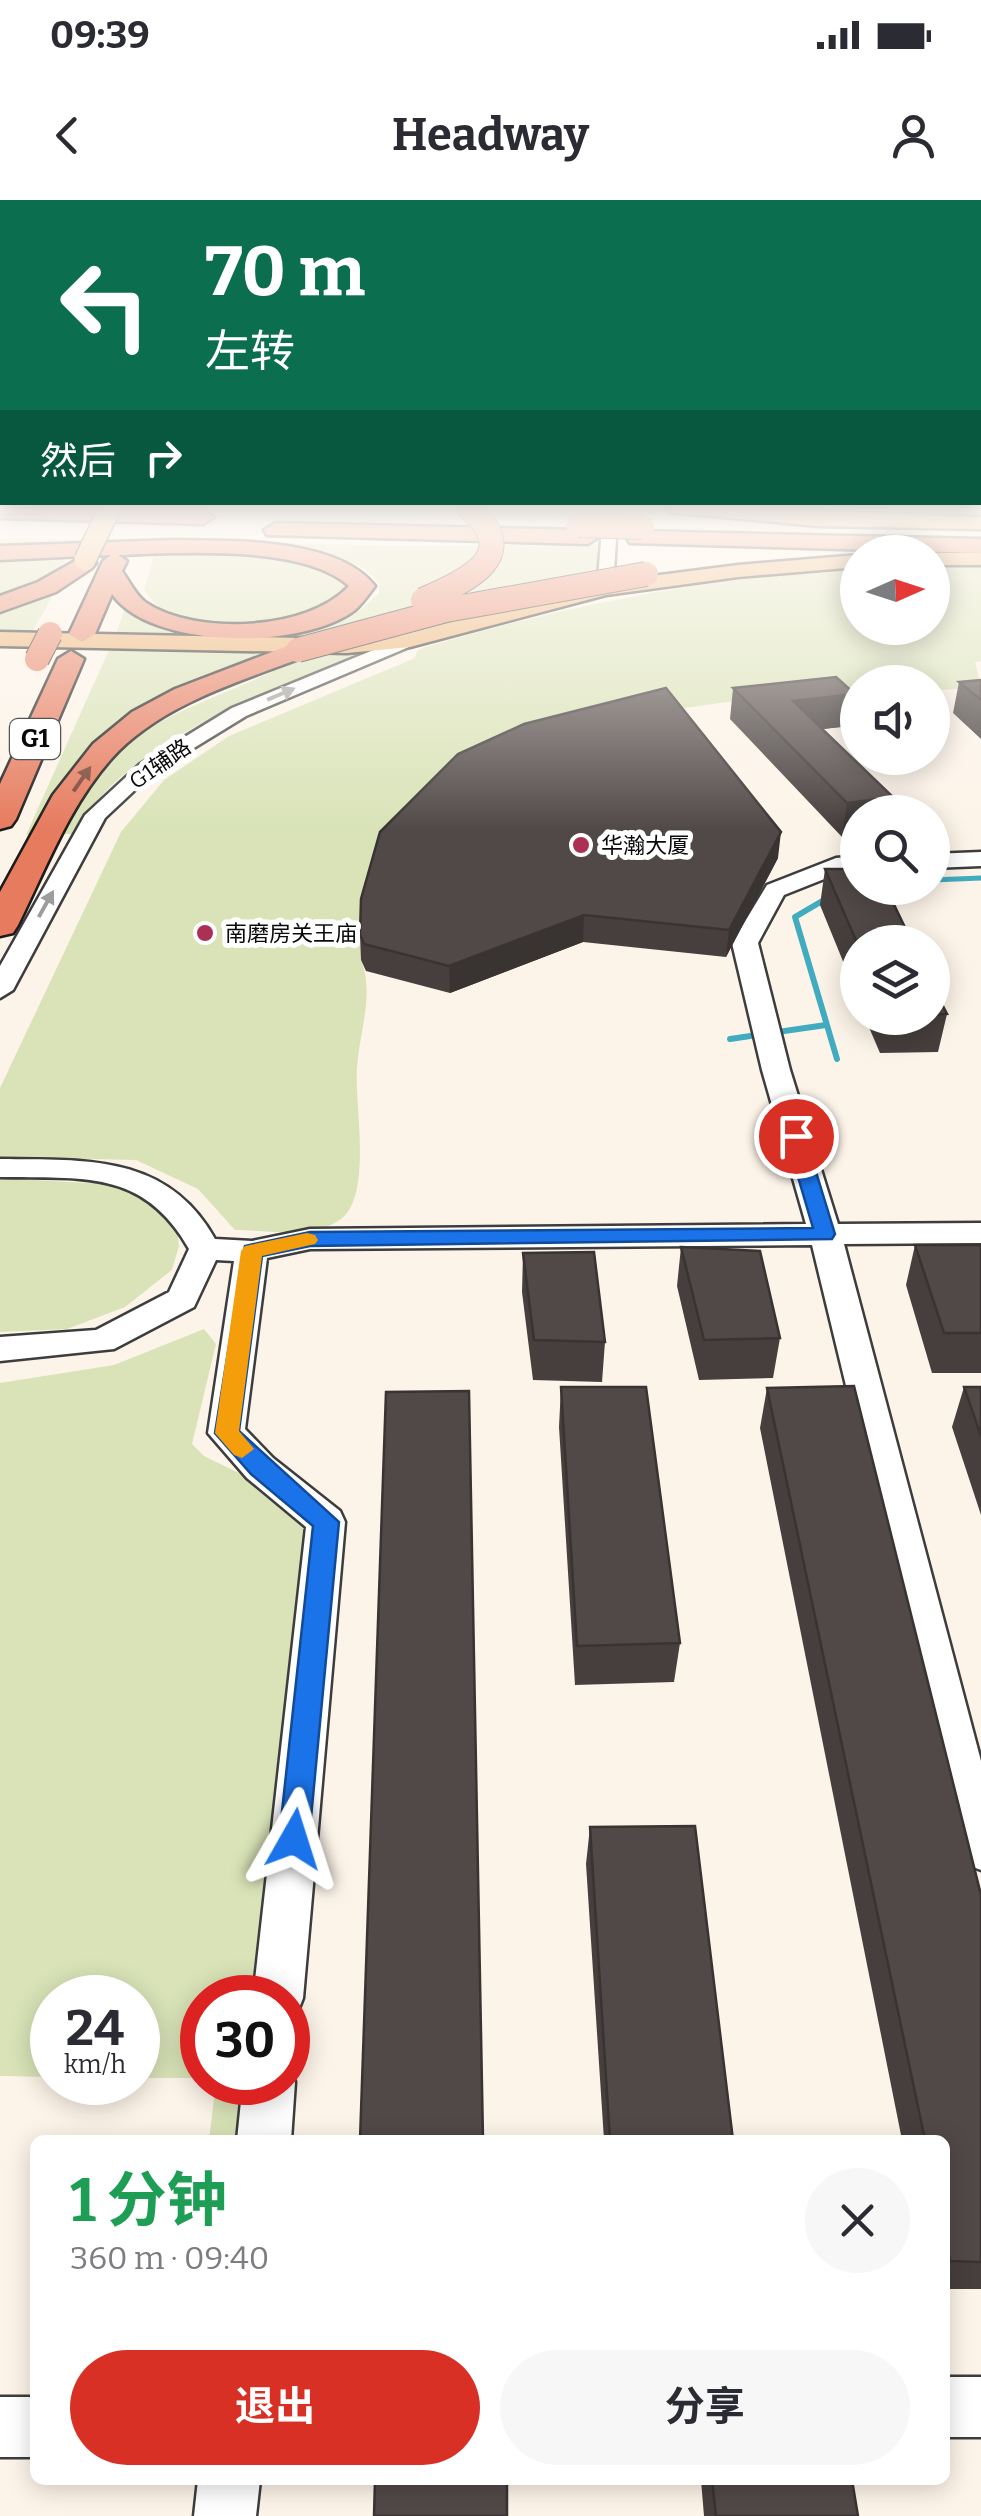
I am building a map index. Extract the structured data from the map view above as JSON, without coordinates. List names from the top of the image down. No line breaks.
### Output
{"streets":{"highway":["G1"],"street":["G1辅路"]},"one_way":["G1辅路"],"places":["华瀚大厦","南磨房关王庙"],"north":"right","page":{"status":"09:39","header":"Headway","turn":["70 m","左转"],"then":"然后","speed":"24 km/h","limit":"30","heading":["1 分钟","360 m · 09:40"],"buttons":["退出","分享"]}}
